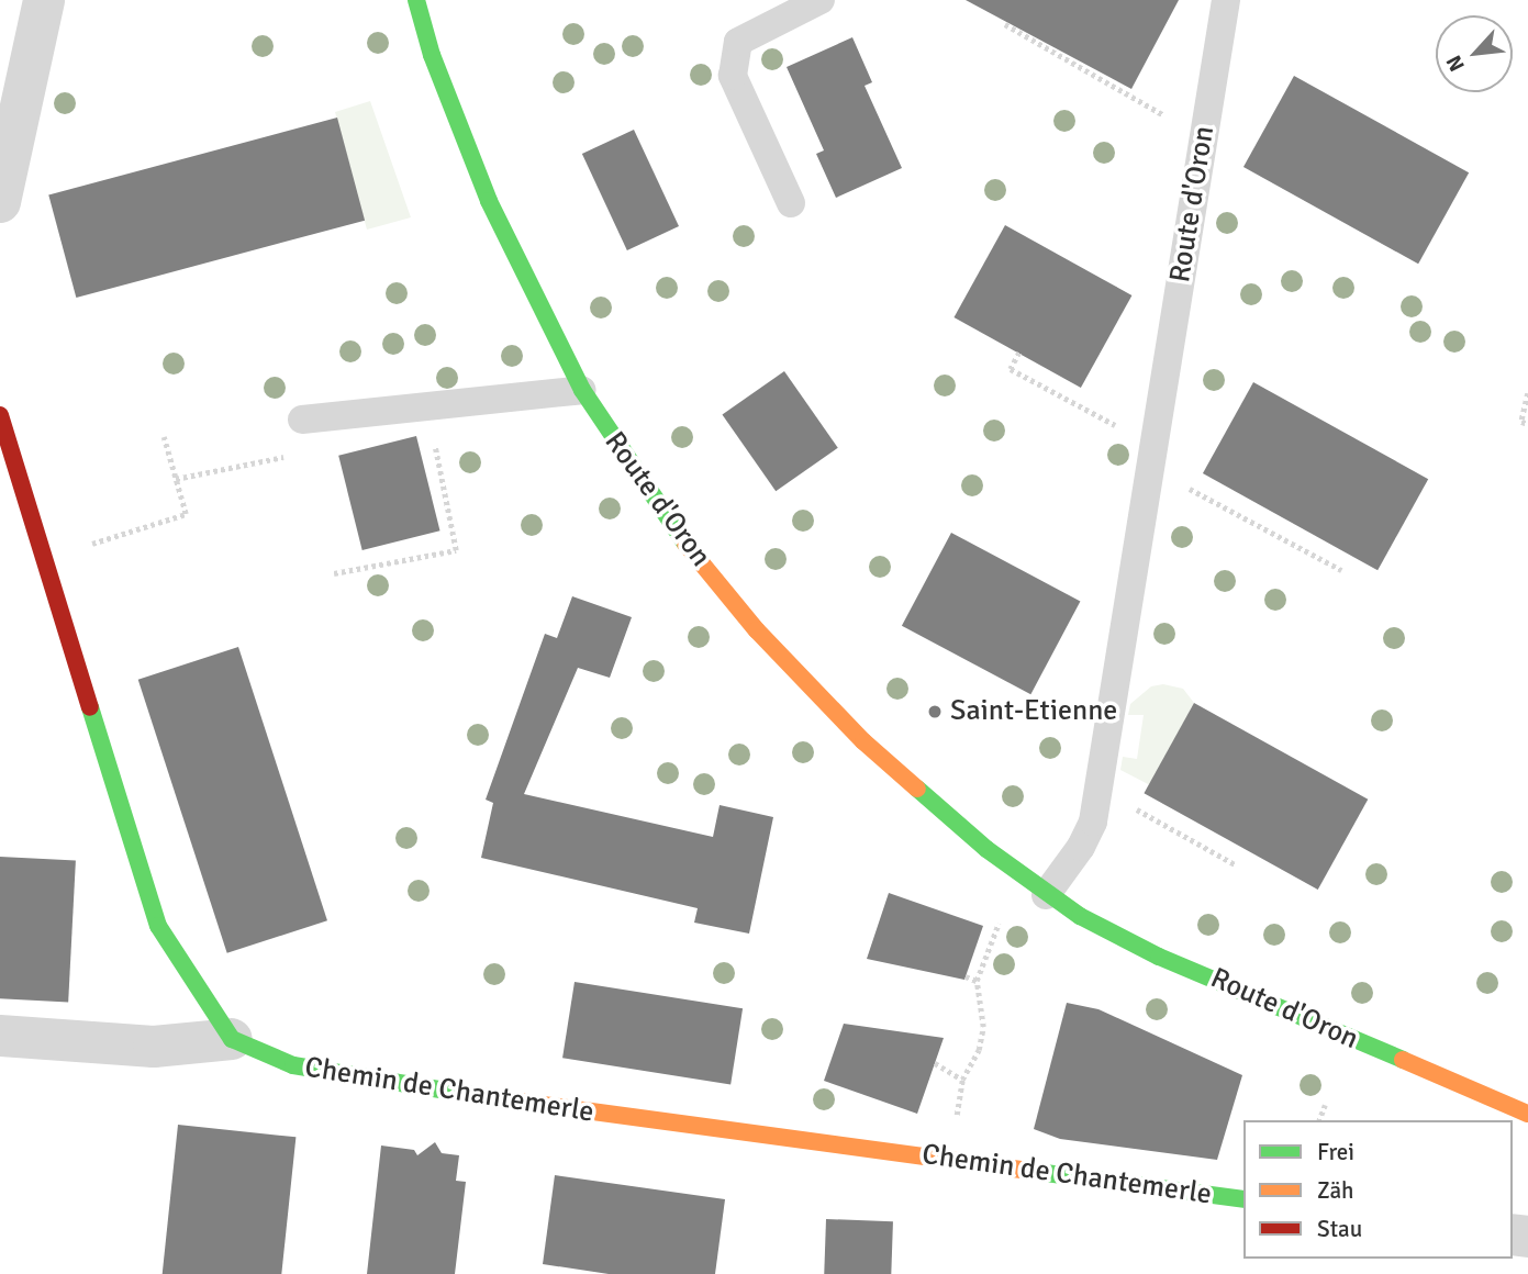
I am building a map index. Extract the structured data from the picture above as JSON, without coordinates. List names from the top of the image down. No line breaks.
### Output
{"streets":{"street":["Route d'Oron","Chemin de Chantemerle"]},"places":["Saint-Etienne"],"legend":["Frei","Zäh","Stau"],"north":"bottom left"}
